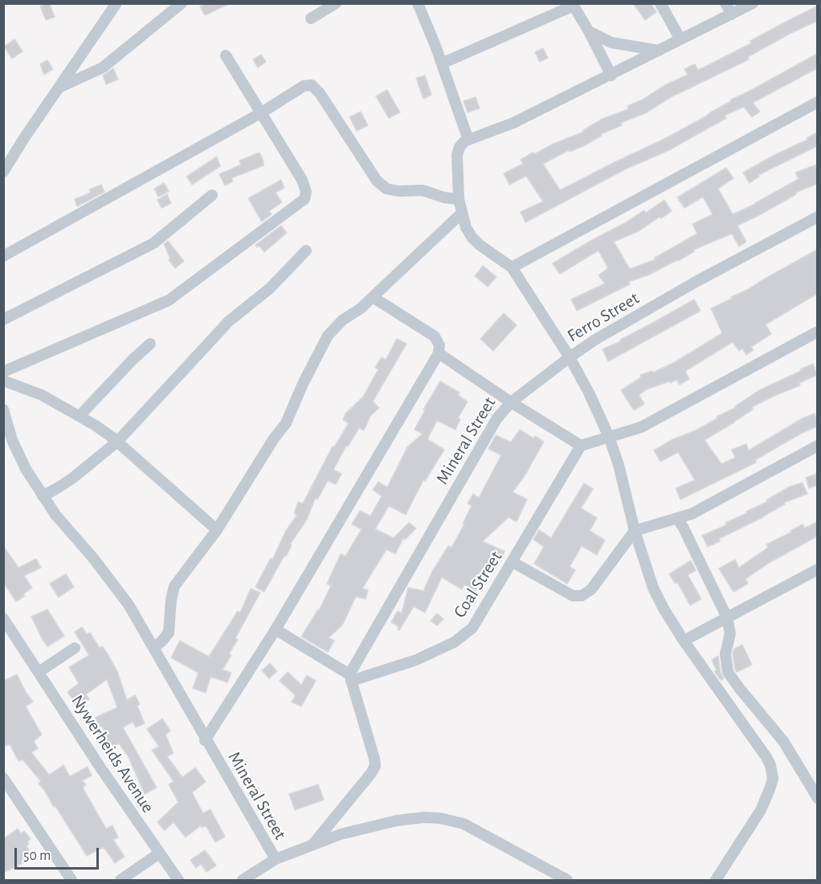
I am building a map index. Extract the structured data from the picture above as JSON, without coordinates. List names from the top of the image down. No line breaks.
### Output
{"streets":{"street":["Ferro Street","Mineral Street","Coal Street","Nywerheids Avenue"]},"crossings":[["Ferro Street","Mineral Street"],["Mineral Street","Coal Street"]],"scale_bar":"50 m"}
